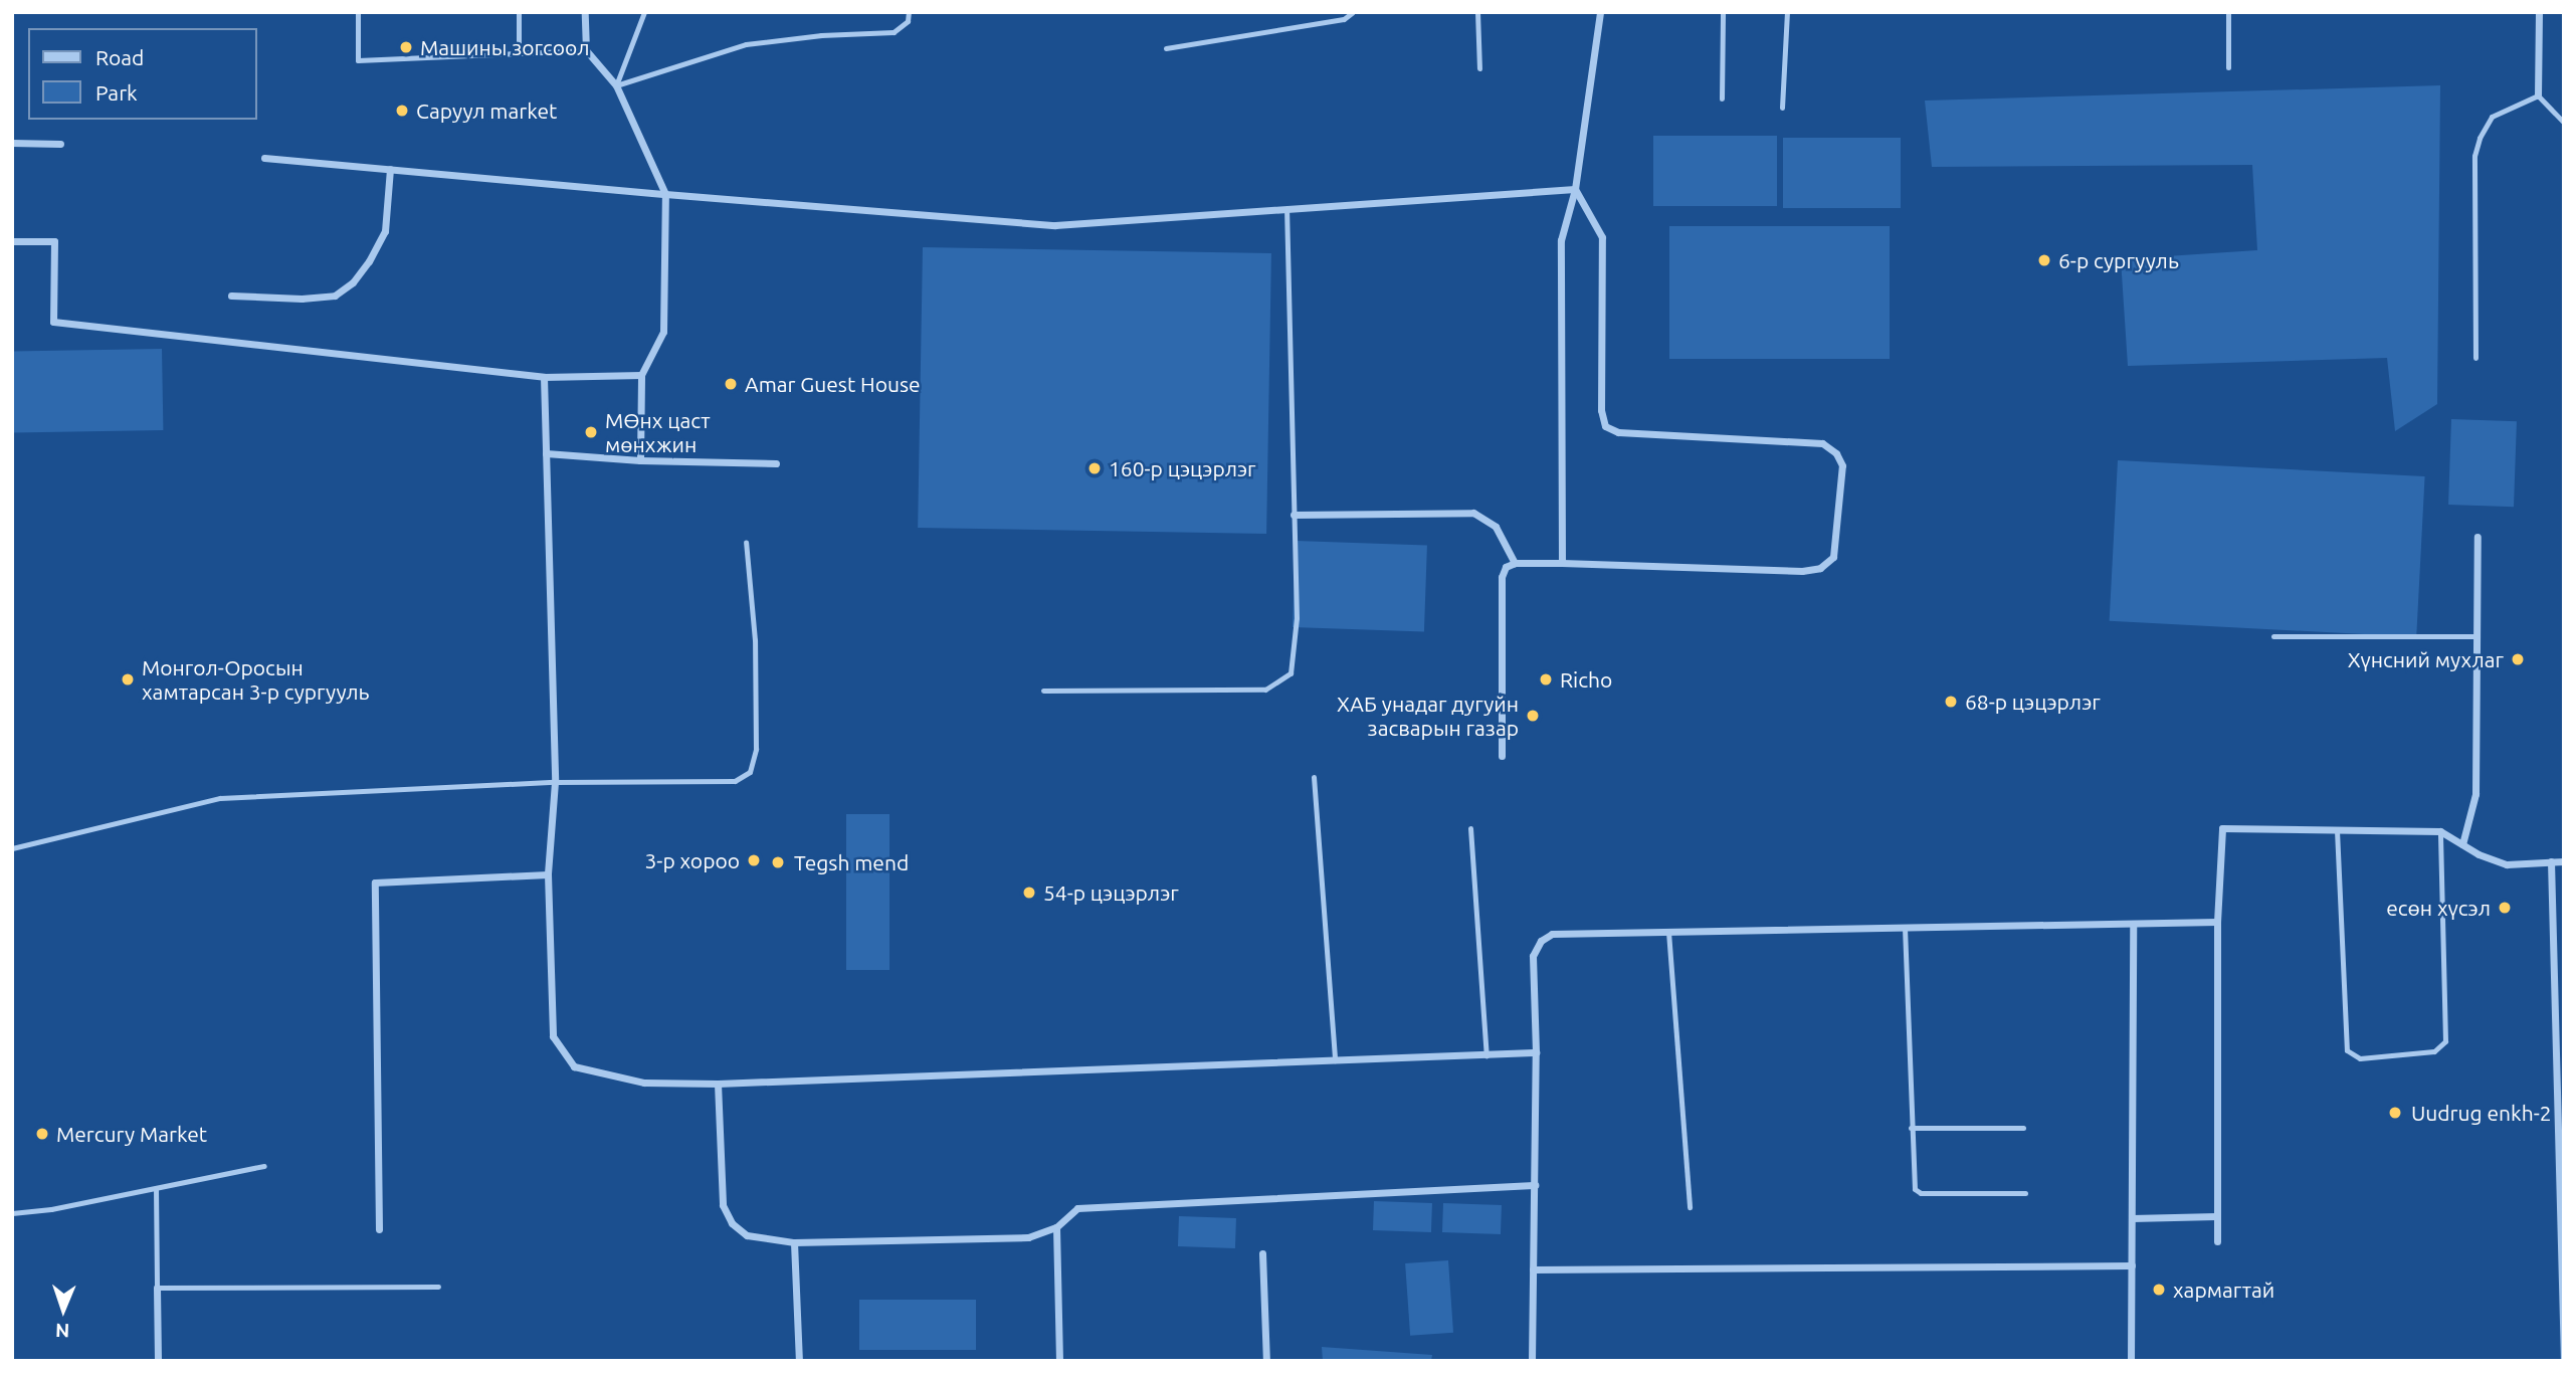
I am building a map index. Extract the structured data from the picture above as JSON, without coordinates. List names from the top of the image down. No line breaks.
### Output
{"places":["Машины зогсоол","Саруул market","6-р сургууль","Amar Guest House","МӨнх цаст мөнхжин","160-р цэцэрлэг","Хүнсний мухлаг","Монгол-Оросын хамтарсан 3-р сургууль","Richo","68-р цэцэрлэг","ХАБ унадаг дугуйн засварын газар","3-р хороо","Tegsh mend","54-р цэцэрлэг","есөн хүсэл","Uudrug enkh-2","Mercury Market","хармагтай"],"legend":["Road","Park"],"north":"bottom"}
